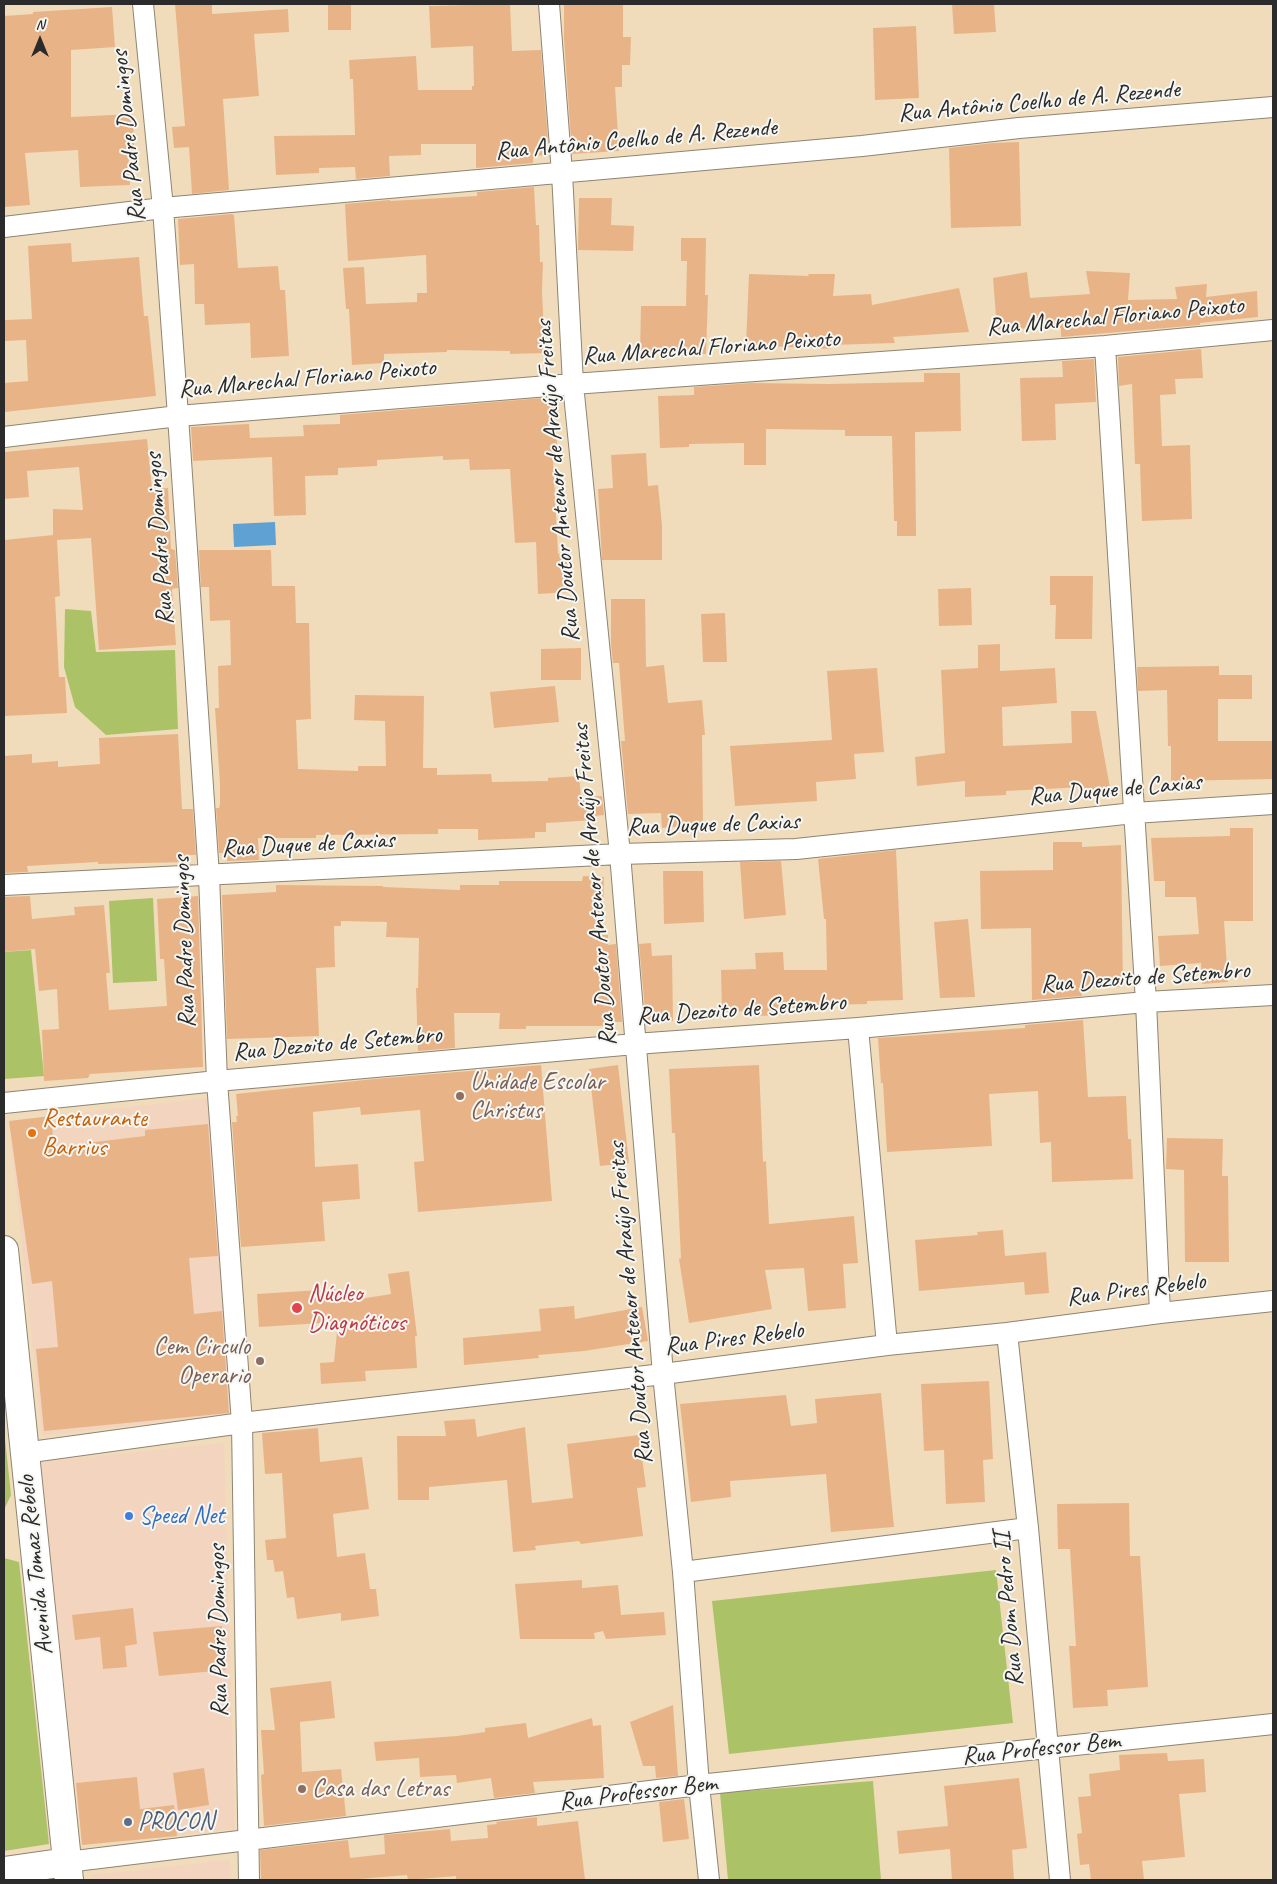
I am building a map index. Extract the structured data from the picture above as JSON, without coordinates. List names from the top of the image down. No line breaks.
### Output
{"streets":{"main road":["Avenida Tomaz Rebelo","Rua Professor Bem"],"street":["Rua Antônio Coelho de A. Rezende","Rua Padre Domingos","Rua Marechal Floriano Peixoto","Rua Doutor Antenor de Araújo Freitas","Rua Duque de Caxias","Rua Dezoito de Setembro","Rua Pires Rebelo","Rua Dom Pedro II"]},"crossings":[["Rua Antônio Coelho de A. Rezende","Rua Padre Domingos"],["Rua Antônio Coelho de A. Rezende","Rua Doutor Antenor de Araújo Freitas"],["Rua Padre Domingos","Rua Marechal Floriano Peixoto"],["Rua Padre Domingos","Rua Duque de Caxias"],["Rua Padre Domingos","Rua Dezoito de Setembro"],["Rua Padre Domingos","Rua Pires Rebelo"],["Rua Padre Domingos","Rua Professor Bem"],["Rua Marechal Floriano Peixoto","Rua Doutor Antenor de Araújo Freitas"],["Rua Doutor Antenor de Araújo Freitas","Rua Duque de Caxias"],["Rua Doutor Antenor de Araújo Freitas","Rua Dezoito de Setembro"],["Rua Doutor Antenor de Araújo Freitas","Rua Pires Rebelo"],["Rua Doutor Antenor de Araújo Freitas","Rua Professor Bem"],["Rua Pires Rebelo","Avenida Tomaz Rebelo"],["Rua Pires Rebelo","Rua Dom Pedro II"],["Avenida Tomaz Rebelo","Rua Professor Bem"],["Rua Dom Pedro II","Rua Professor Bem"]],"places":["Unidade Escolar Christus","Restaurante Barrius","Núcleo Diagnóticos","Cem Circulo Operario","Speed Net","Casa das Letras","PROCON"],"north":"top"}
